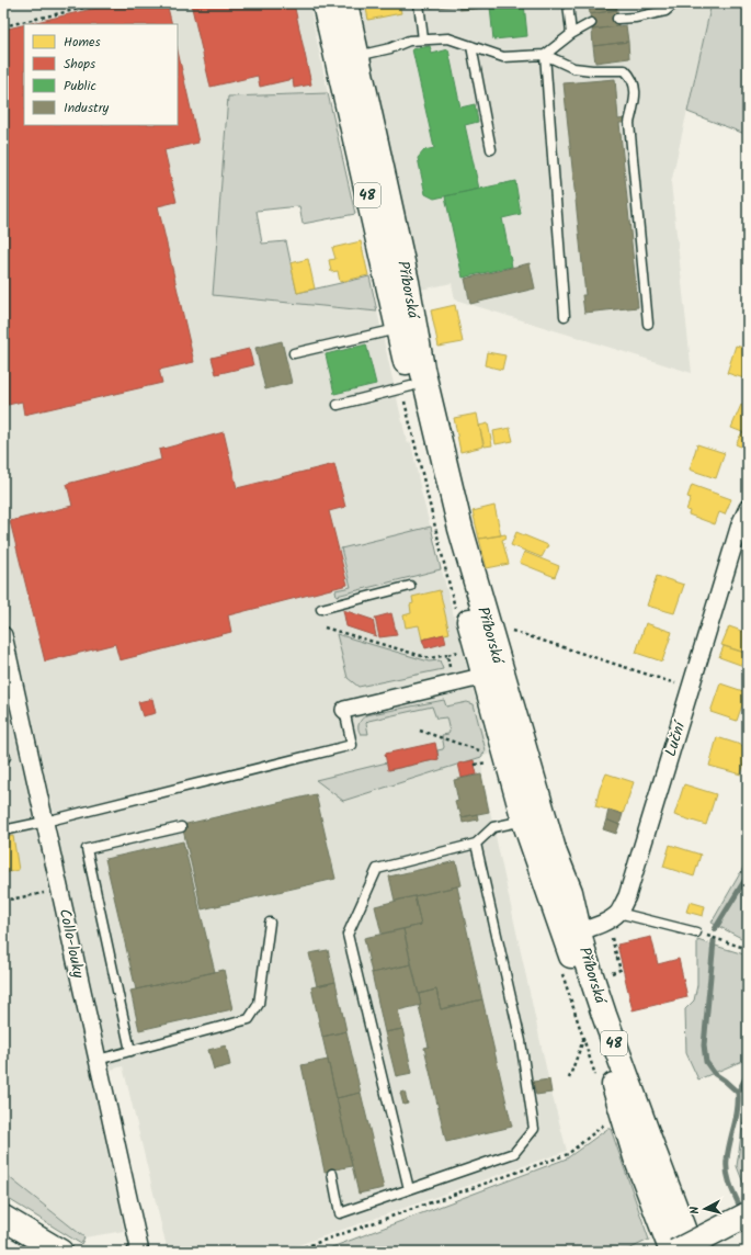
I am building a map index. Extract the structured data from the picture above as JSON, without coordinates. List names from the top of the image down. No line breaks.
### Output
{"streets":{"main road":["48","Příborská"],"street":["Luční","Collo-louky"]},"legend":["Homes","Shops","Public","Industry"],"north":"left"}
